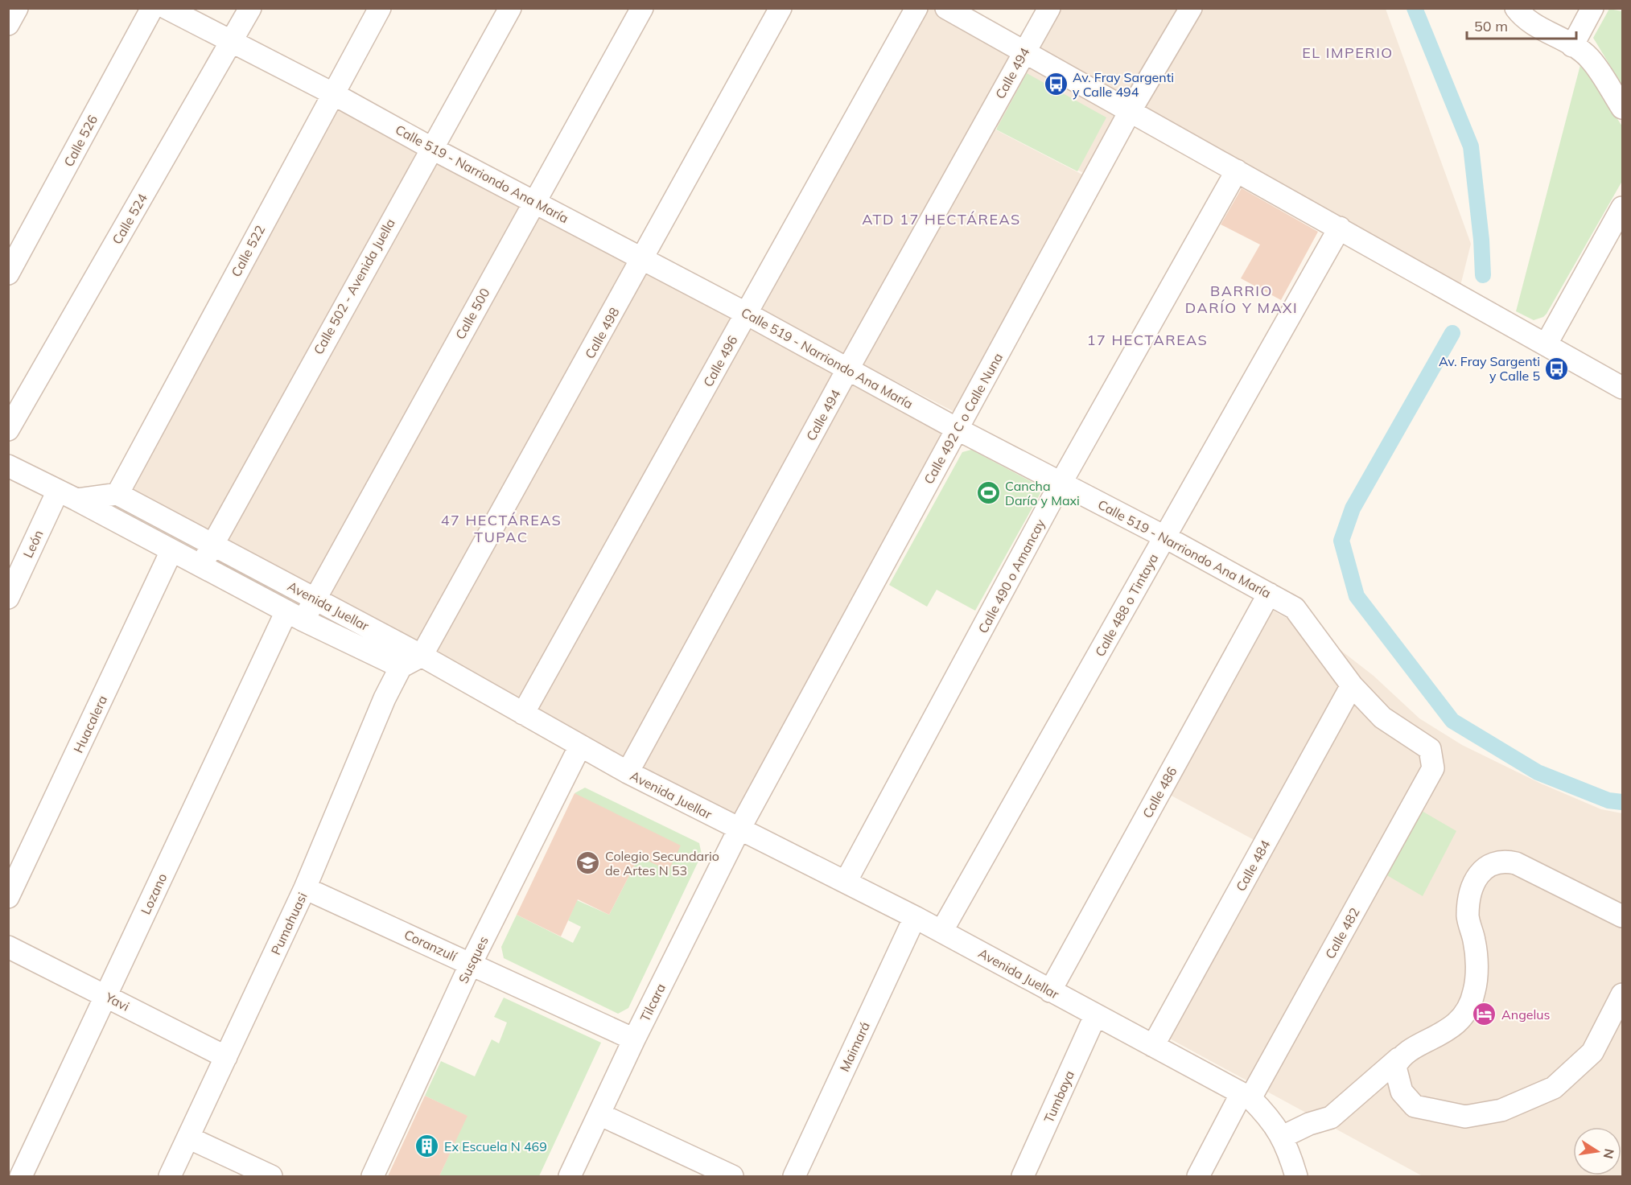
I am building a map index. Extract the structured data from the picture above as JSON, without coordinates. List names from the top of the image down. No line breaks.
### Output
{"streets":{"street":["Calle 494","Calle 526","Calle 519 - Narriondo Ana María","Calle 524","Calle 522","Calle 502 - Avenida Juella","Calle 500","Calle 498","Calle 496","Calle 492 C o Calle Nuna","León","Calle 490 o Amancay","Calle 488 o Tintaya","Avenida Juellar","Huacalera","Calle 486","Calle 484","Lozano","Pumahuasi","Calle 482","Coranzulí","Susques","Yavi","Tilcara","Maimará","Tumbaya"]},"crossings":[["Calle 494","Calle 519 - Narriondo Ana María"],["Calle 494","Avenida Juellar"],["Calle 519 - Narriondo Ana María","Calle 524"],["Calle 519 - Narriondo Ana María","Calle 522"],["Calle 519 - Narriondo Ana María","Calle 502 - Avenida Juella"],["Calle 519 - Narriondo Ana María","Calle 500"],["Calle 519 - Narriondo Ana María","Calle 498"],["Calle 519 - Narriondo Ana María","Calle 496"],["Calle 519 - Narriondo Ana María","Calle 492 C o Calle Nuna"],["Calle 519 - Narriondo Ana María","Calle 490 o Amancay"],["Calle 519 - Narriondo Ana María","Calle 488 o Tintaya"],["Calle 519 - Narriondo Ana María","Calle 486"],["Calle 519 - Narriondo Ana María","Calle 484"],["Calle 519 - Narriondo Ana María","Calle 482"],["Calle 522","Avenida Juellar"],["Calle 502 - Avenida Juella","Avenida Juellar"],["Calle 500","Avenida Juellar"],["Calle 500","Lozano"],["Calle 498","Avenida Juellar"],["Calle 496","Avenida Juellar"],["Calle 492 C o Calle Nuna","Avenida Juellar"],["Calle 492 C o Calle Nuna","Tilcara"],["Calle 490 o Amancay","Avenida Juellar"],["Calle 488 o Tintaya","Avenida Juellar"],["Avenida Juellar","Calle 486"],["Avenida Juellar","Calle 484"],["Avenida Juellar","Calle 482"],["Avenida Juellar","Susques"],["Avenida Juellar","Tilcara"],["Avenida Juellar","Maimará"],["Avenida Juellar","Tumbaya"],["Lozano","Yavi"],["Pumahuasi","Coranzulí"],["Pumahuasi","Yavi"],["Coranzulí","Susques"],["Coranzulí","Tilcara"]],"districts":["EL IMPERIO","ATD 17 HECTÁREAS","BARRIO DARÍO Y MAXI","17 HECTAREAS","47 HECTÁREAS TUPAC"],"places":{"bus stop":["Av. Fray Sargenti y Calle 494","Av. Fray Sargenti y Calle 5"],"sports":["Cancha Darío y Maxi"],"school or university":["Colegio Secundario de Artes N 53"],"hotel":["Angelus"],"building":["Ex Escuela N 469"]},"scale_bar":"50 m","north":"right"}
